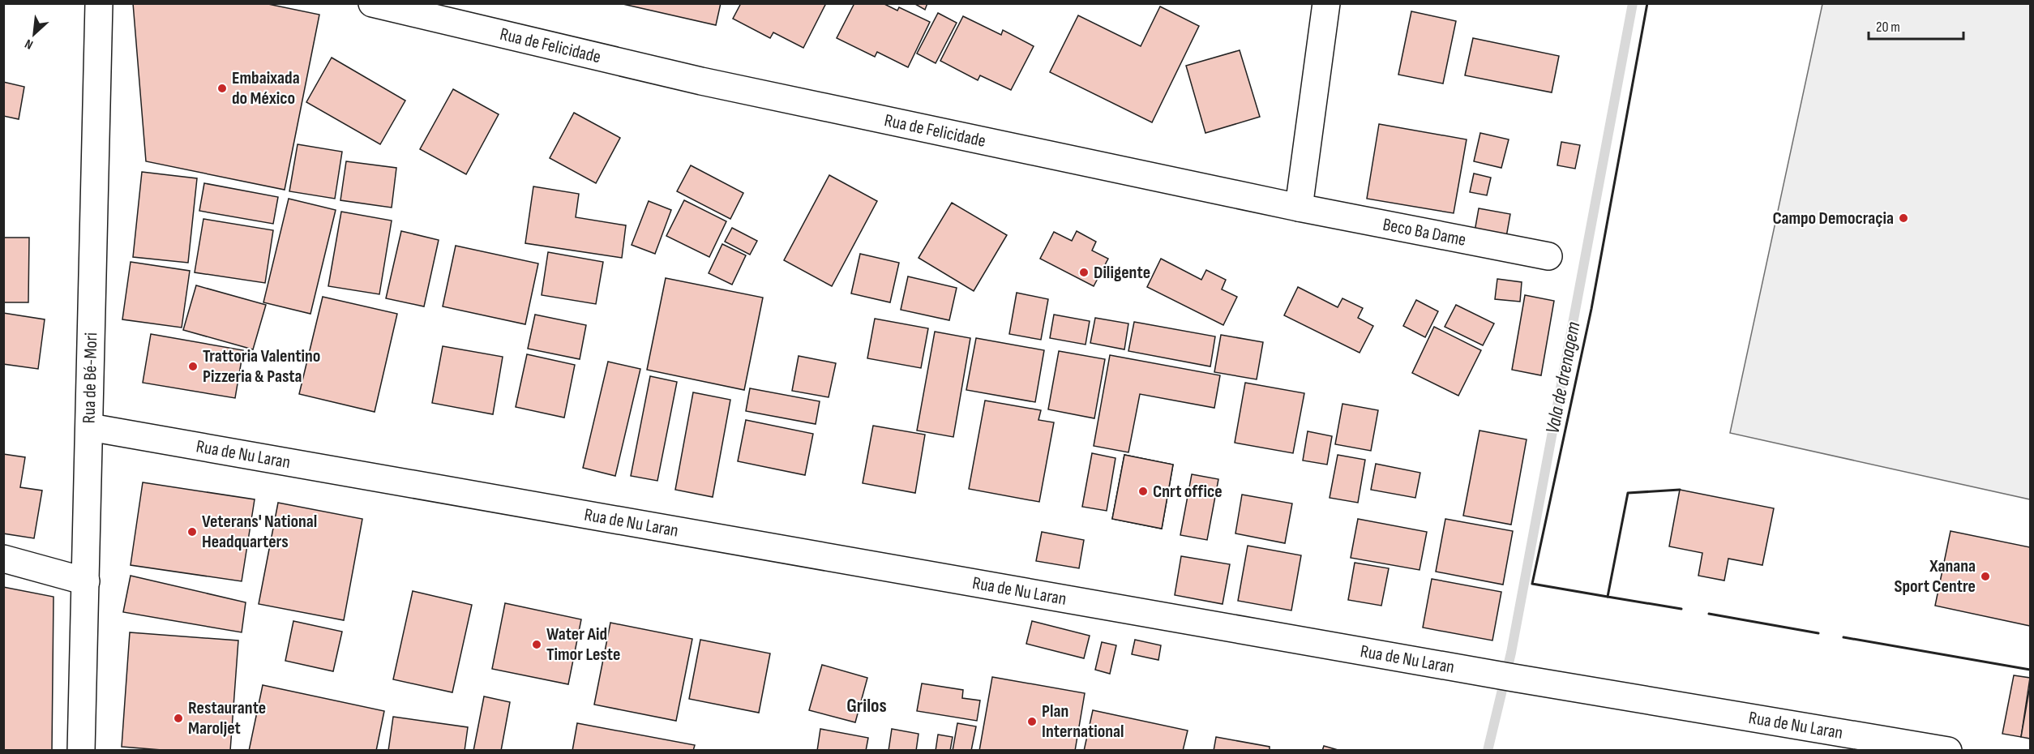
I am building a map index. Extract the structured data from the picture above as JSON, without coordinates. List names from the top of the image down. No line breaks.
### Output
{"streets":{"street":["Rua de Felicidade","Beco Ba Dame","Rua de Bé-Mori","Rua de Nu Laran"]},"crossings":[["Rua de Felicidade","Beco Ba Dame"],["Rua de Bé-Mori","Rua de Nu Laran"]],"districts":["Grilos"],"water":["Vala de drenagem"],"places":["Embaixada do México","Campo Democraçia","Diligente","Trattoria Valentino Pizzeria & Pasta","Cnrt office","Veterans' National Headquarters","Xanana Sport Centre","Water Aid Timor Leste","Restaurante Maroljet","Plan International"],"scale_bar":"20 m","north":"bottom left"}
